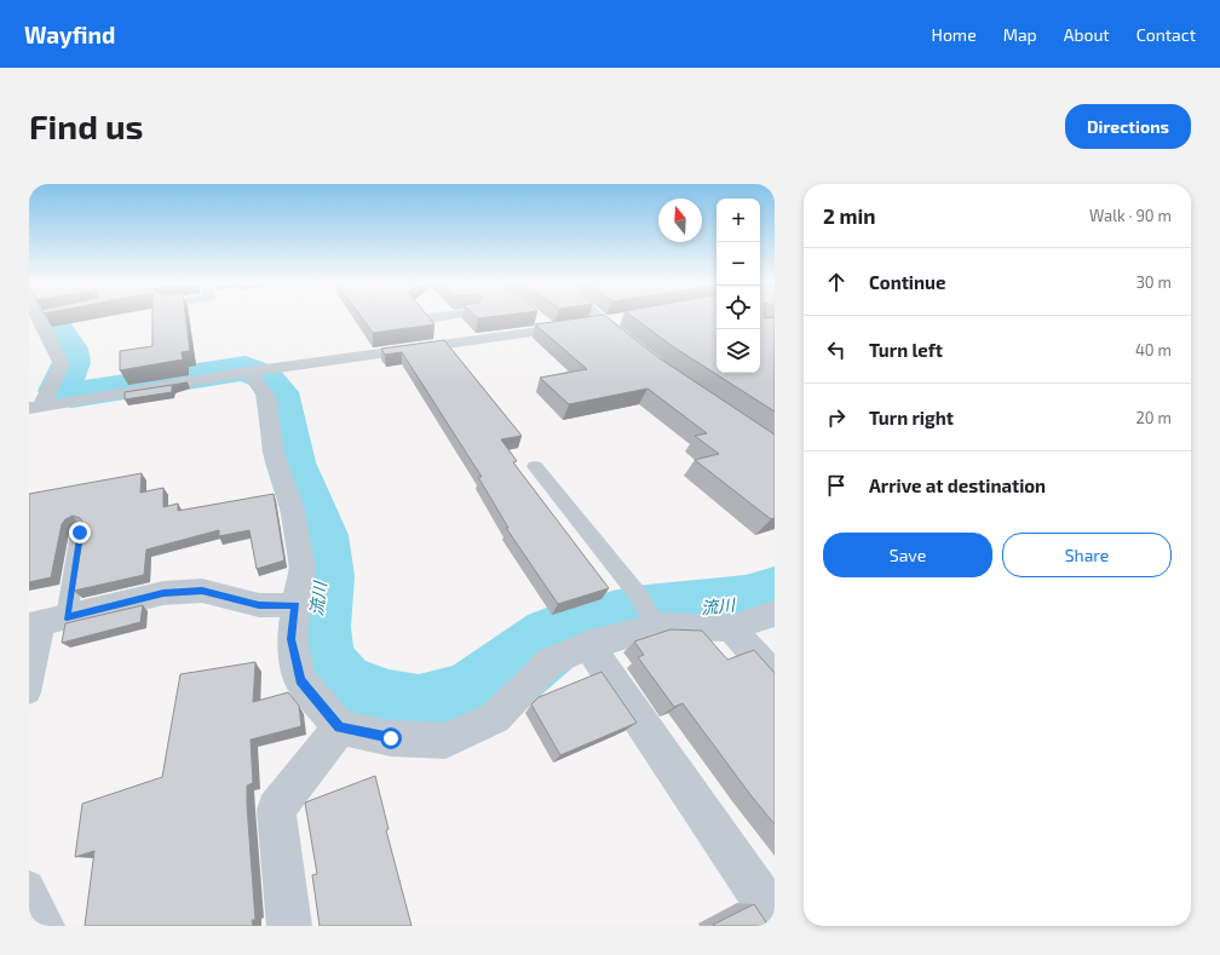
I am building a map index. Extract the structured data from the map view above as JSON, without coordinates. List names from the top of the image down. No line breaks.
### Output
{"water":["流川"],"north":"top","page":{"header":"Wayfind","nav":["Home","Map","About","Contact"],"buttons":["Directions",["Save","Share"]],"title":"Find us","heading":["2 min","Walk · 90 m"],"map_buttons":["+","−"],"list":[["Continue","30 m"],["Turn left","40 m"],["Turn right","20 m"],"Arrive at destination"]}}
